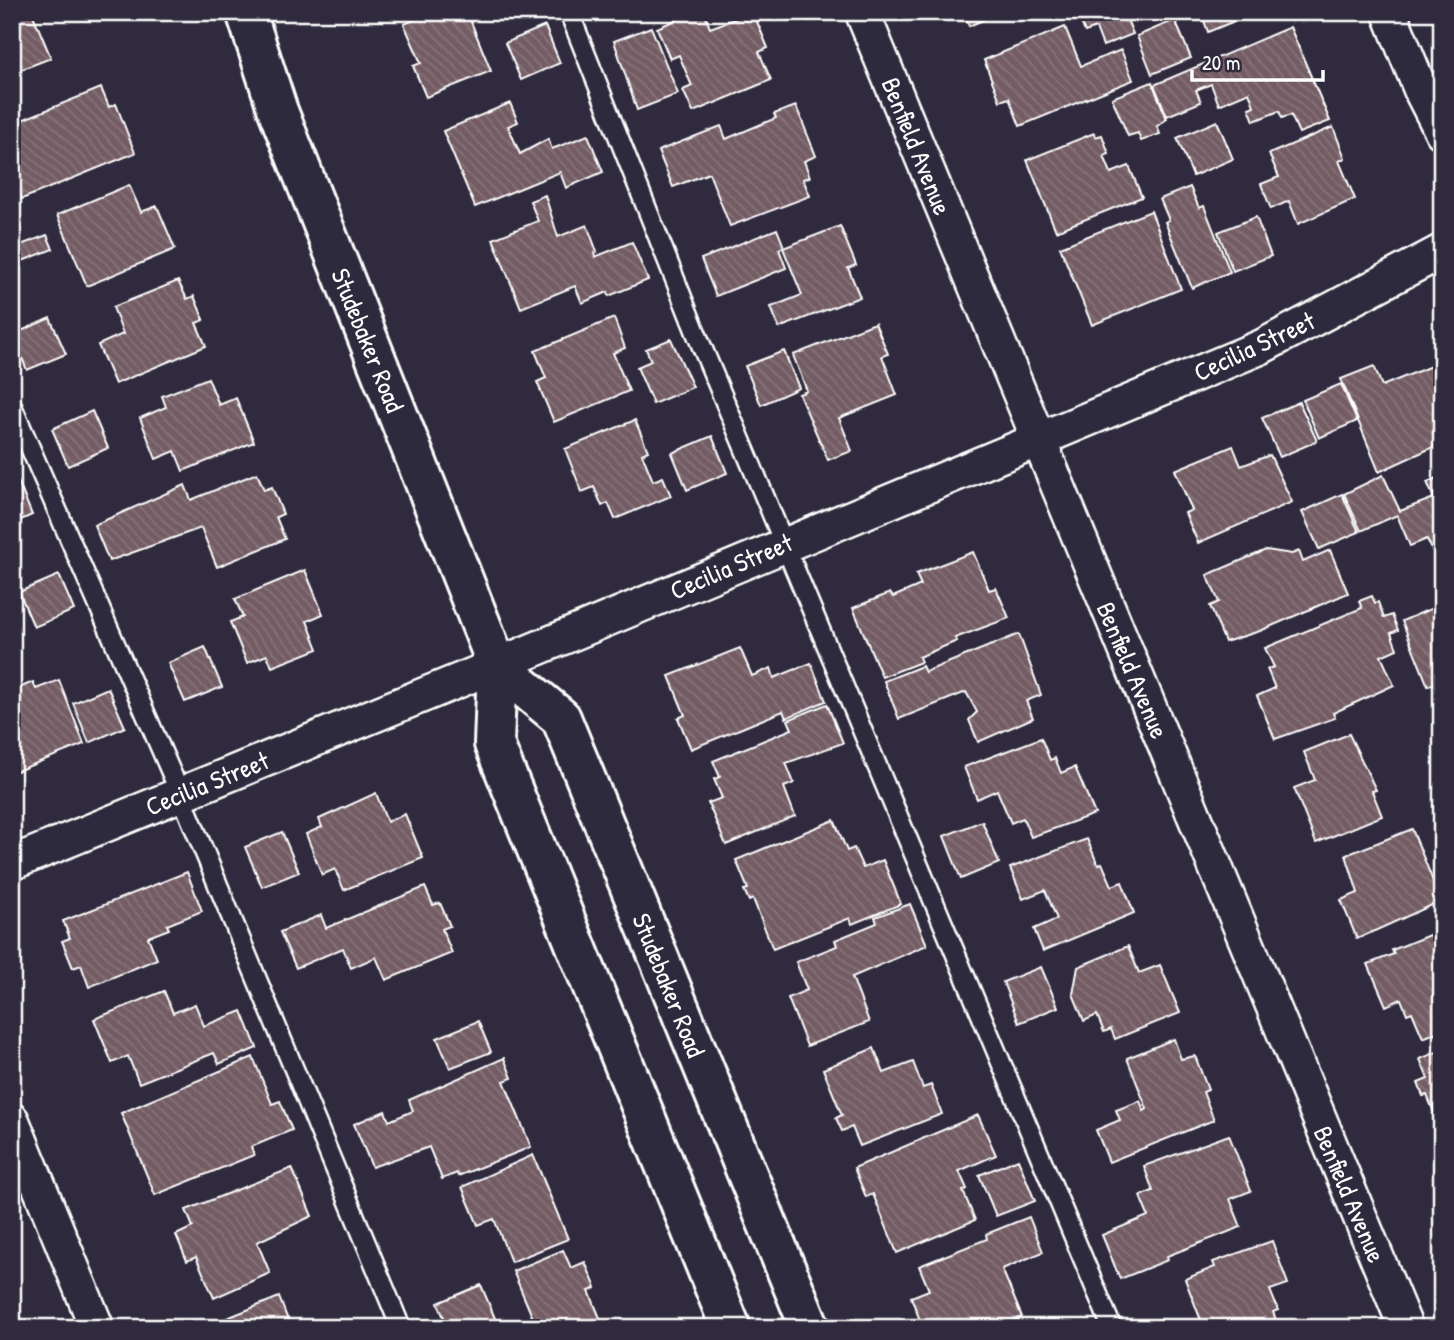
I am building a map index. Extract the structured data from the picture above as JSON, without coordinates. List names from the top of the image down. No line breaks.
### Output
{"streets":{"main road":["Studebaker Road"],"street":["Benfield Avenue","Cecilia Street"]},"crossings":[["Benfield Avenue","Cecilia Street"],["Studebaker Road","Cecilia Street"]],"scale_bar":"20 m"}
